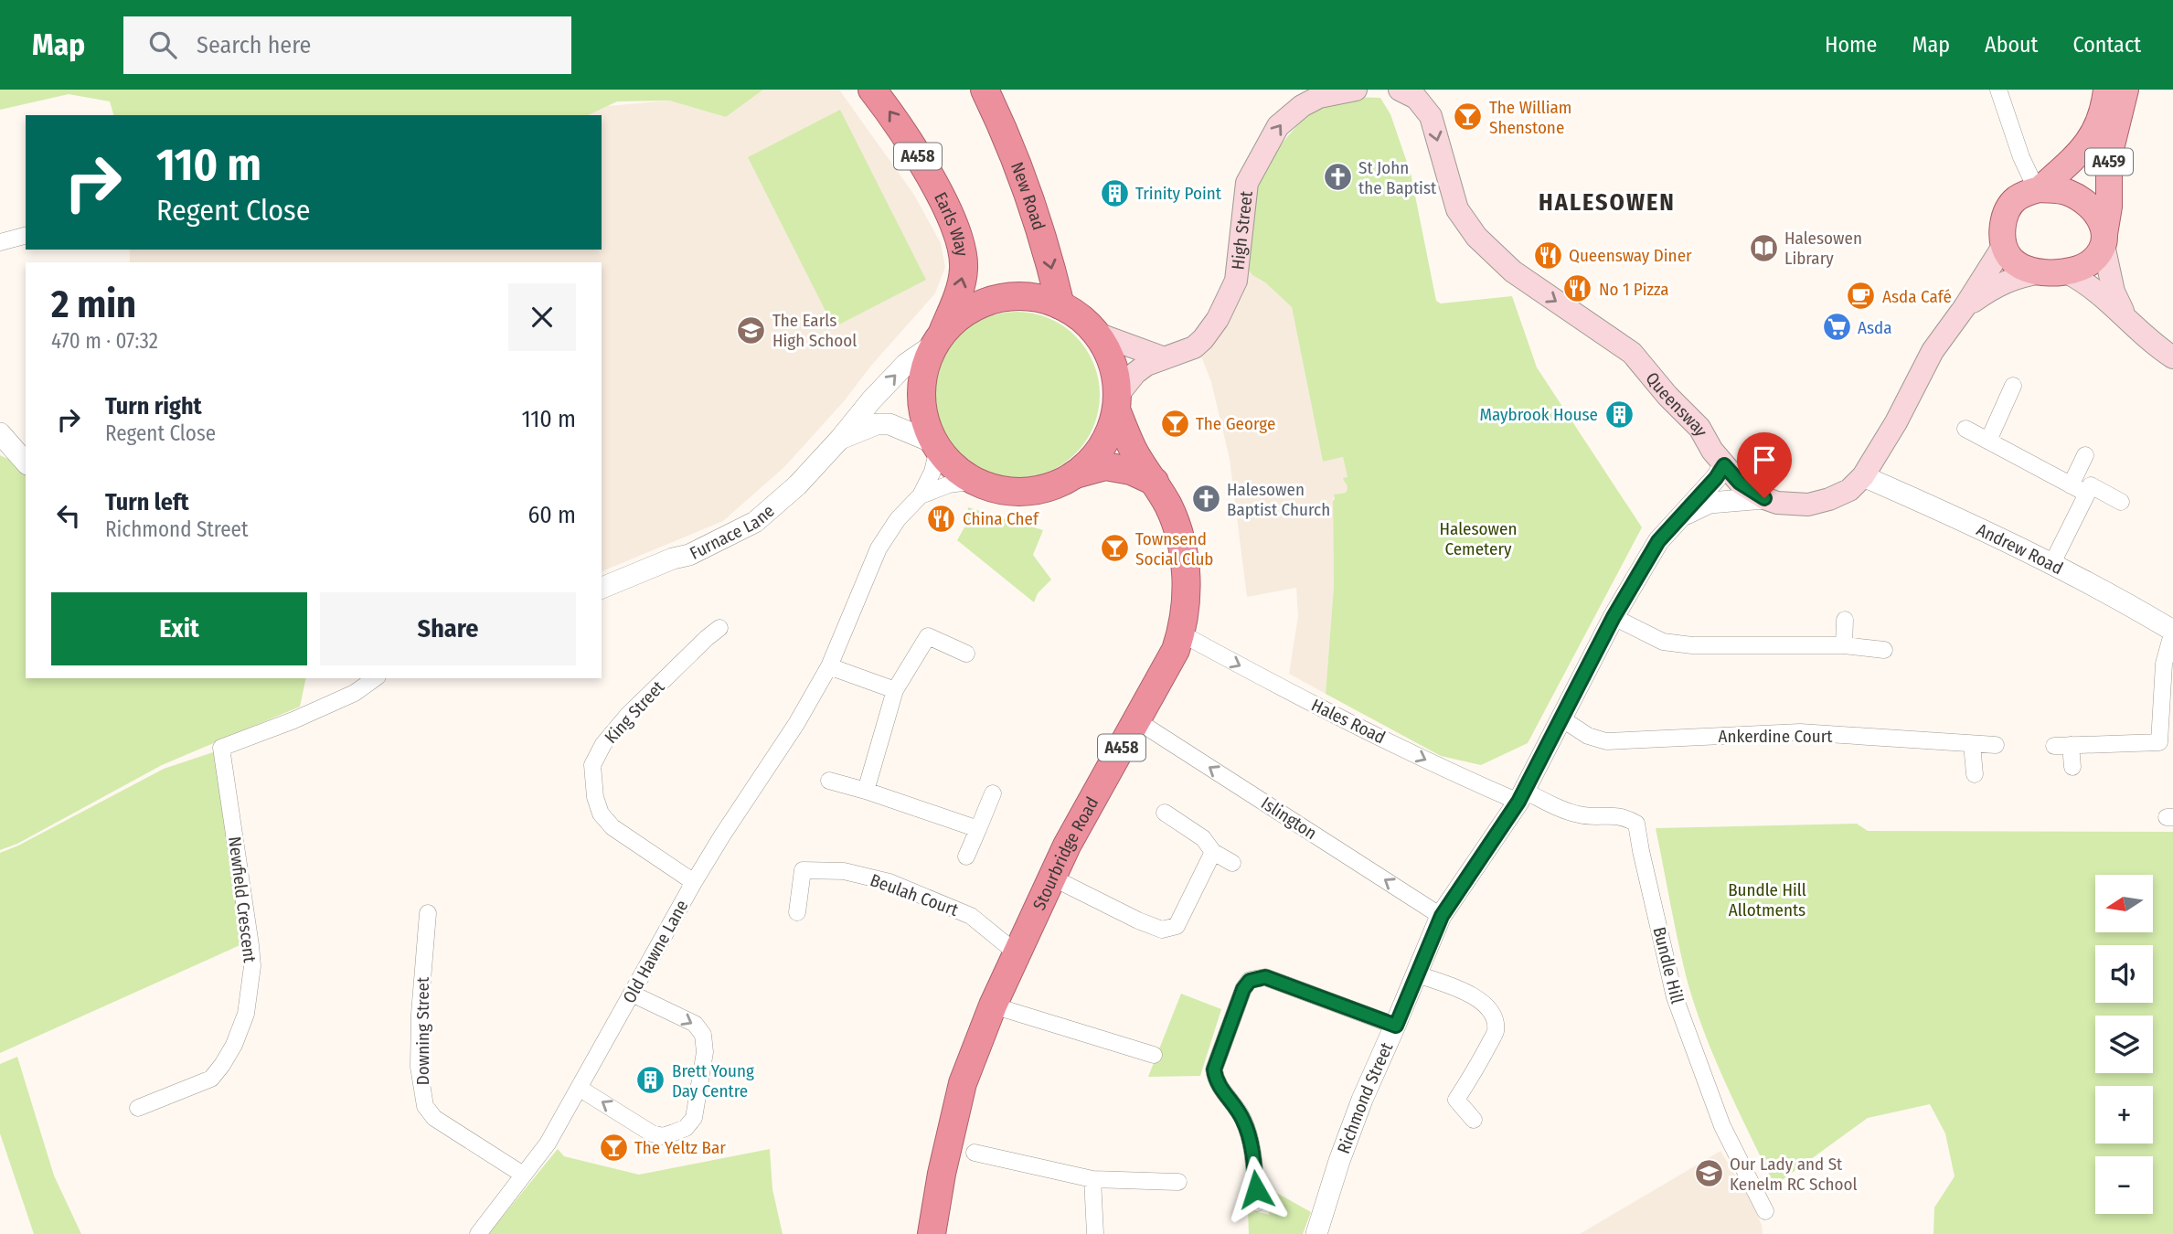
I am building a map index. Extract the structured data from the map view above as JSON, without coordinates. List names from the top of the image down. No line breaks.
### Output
{"streets":{"highway":["A458","New Road","Earls Way","Stourbridge Road"],"main road":["A459","High Street","Queensway"],"street":["Furnace Lane","Andrew Road","King Street","Hales Road","Ankerdine Court","Islington","Beulah Court","Newfield Crescent","Old Hawne Lane","Bundle Hill","Downing Street","Richmond Street"]},"crossings":[["A458","New Road"],["A458","Earls Way"],["A458","High Street"],["A458","Furnace Lane"],["A458","Stourbridge Road"],["A459","Queensway"],["New Road","Earls Way"],["New Road","High Street"],["New Road","Furnace Lane"],["Earls Way","High Street"],["Earls Way","Furnace Lane"],["High Street","Furnace Lane"],["Queensway","Andrew Road"],["Queensway","Richmond Street"],["King Street","Old Hawne Lane"],["Hales Road","Stourbridge Road"],["Hales Road","Bundle Hill"],["Hales Road","Richmond Street"],["Ankerdine Court","Richmond Street"],["Islington","Stourbridge Road"],["Islington","Richmond Street"],["Stourbridge Road","Beulah Court"],["Old Hawne Lane","Downing Street"],["Bundle Hill","Richmond Street"]],"one_way":["New Road","High Street","Queensway","Hales Road","Islington"],"districts":["HALESOWEN"],"parks":["Halesowen Cemetery","Bundle Hill Allotments"],"places":{"bar":["The William Shenstone","The George","Townsend Social Club","The Yeltz Bar"],"church":["St John the Baptist","Halesowen Baptist Church"],"building":["Trinity Point","Maybrook House","Brett Young Day Centre"],"library":["Halesowen Library"],"restaurant":["Queensway Diner","No 1 Pizza","China Chef"],"cafe":["Asda Café"],"supermarket":["Asda"],"school or university":["The Earls High School","Our Lady and St Kenelm RC School"]},"north":"left","page":{"header":"Map","search":"Search here","nav":["Home","Map","About","Contact"],"turn":["110 m","Regent Close"],"heading":["2 min","470 m · 07:32"],"list":[{"name":"Turn right","note":"Regent Close","value":"110 m"},{"name":"Turn left","note":"Richmond Street","value":"60 m"}],"buttons":["Exit","Share"],"map_buttons":["+","−"]}}
